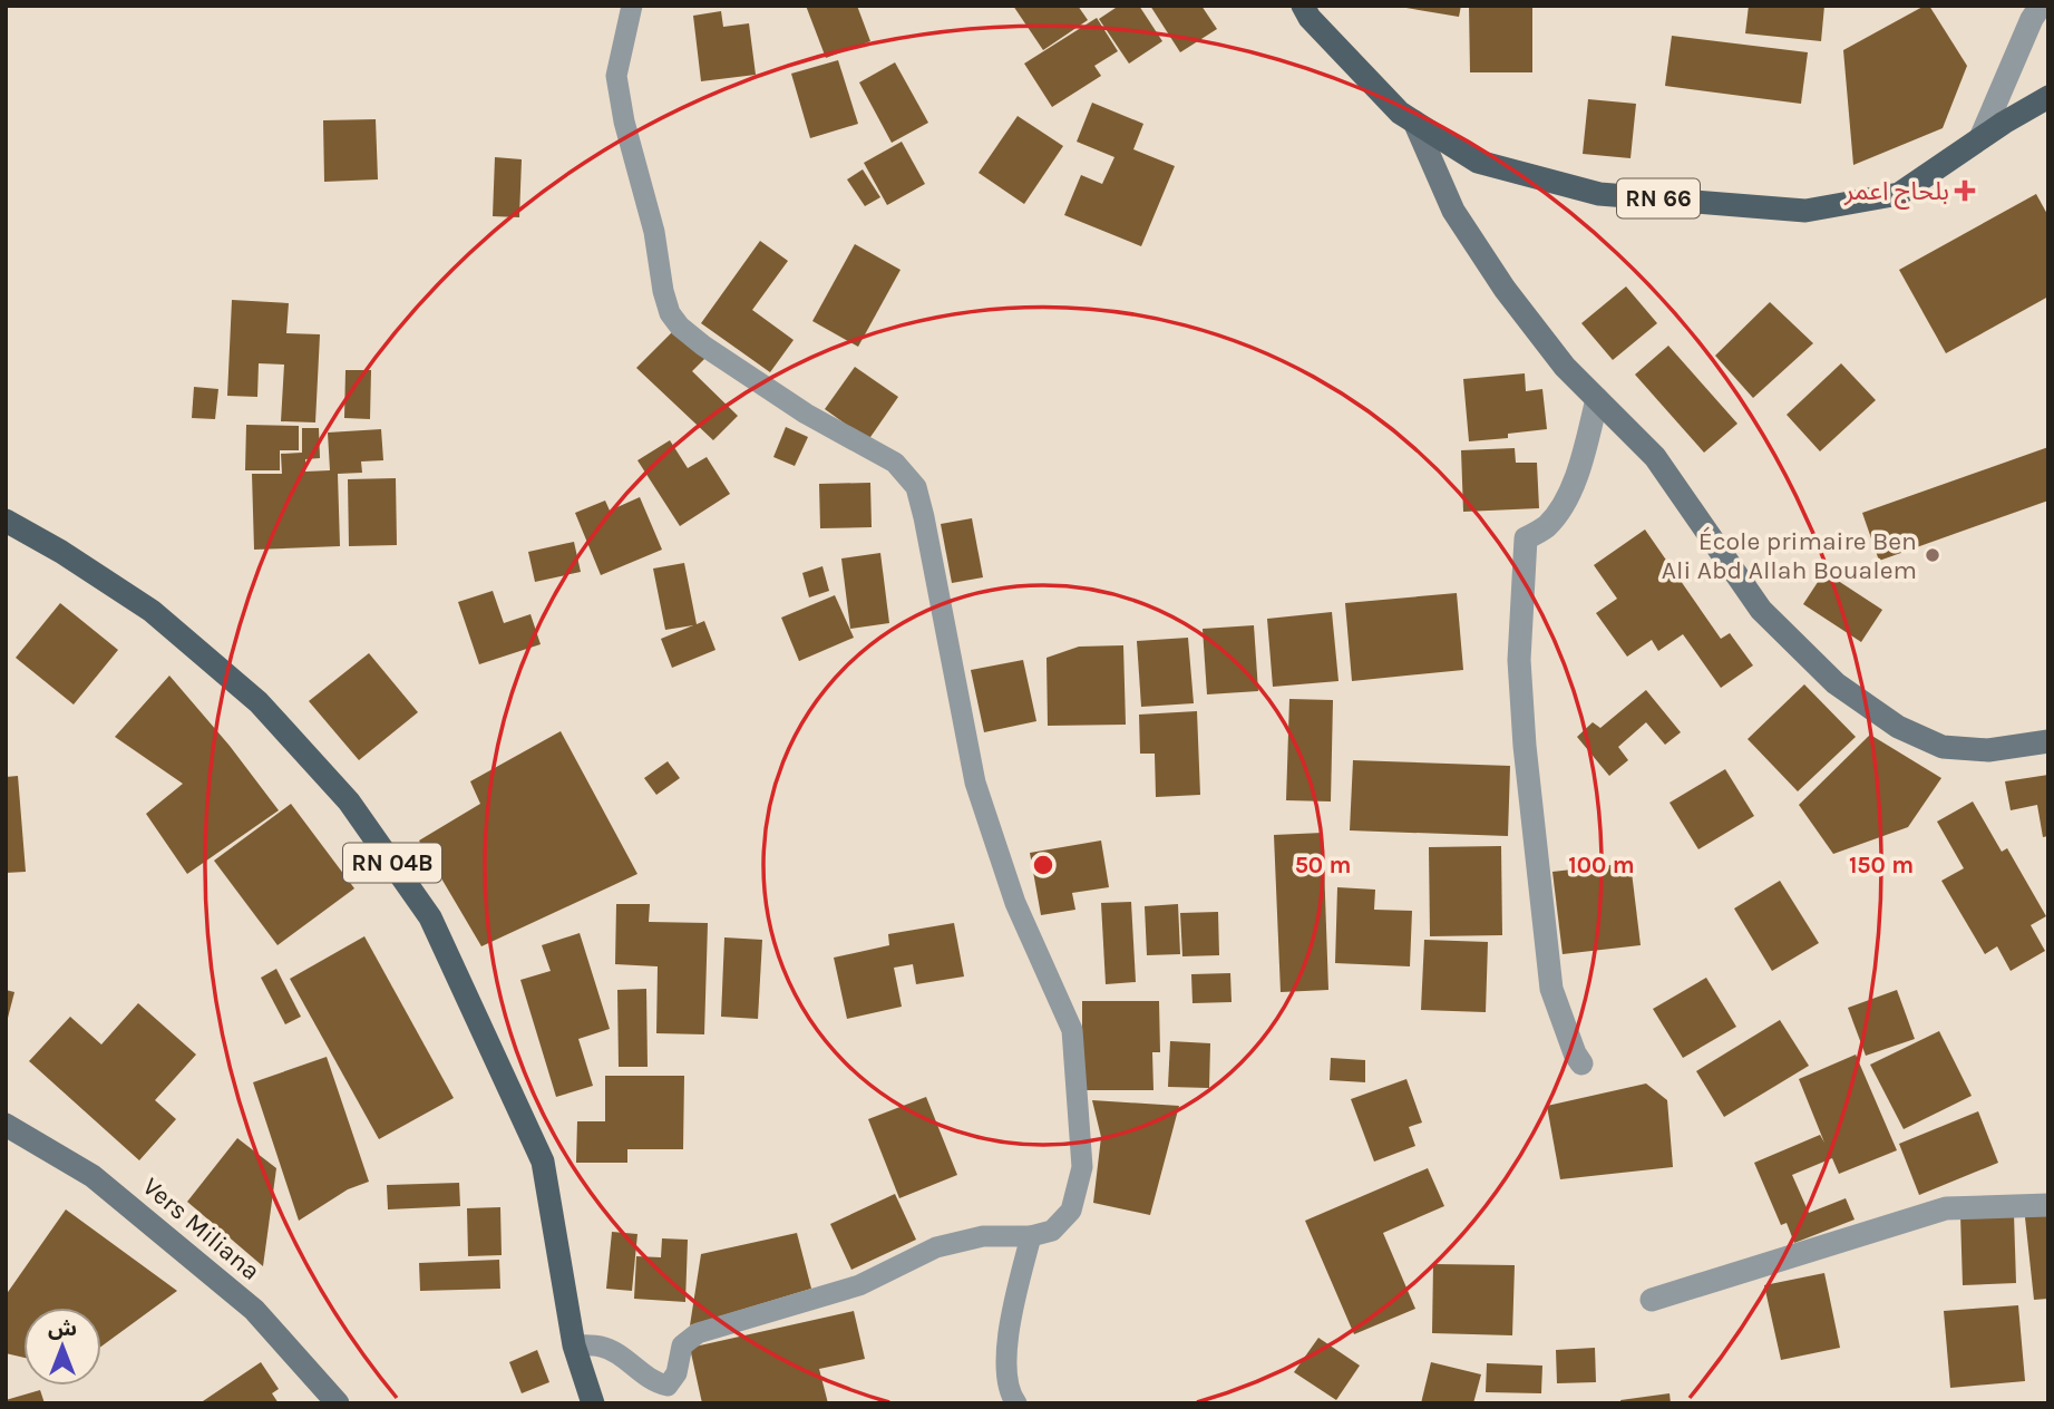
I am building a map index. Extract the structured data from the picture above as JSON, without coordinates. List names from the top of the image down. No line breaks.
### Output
{"streets":{"main road":["RN 66","RN 04B"],"street":["Vers Miliana"]},"places":{"health":["بلحاج اعمر"],"other":["École primaire Ben Ali Abd Allah Boualem"]},"north":"top","rings":["50 m","100 m","150 m"]}
